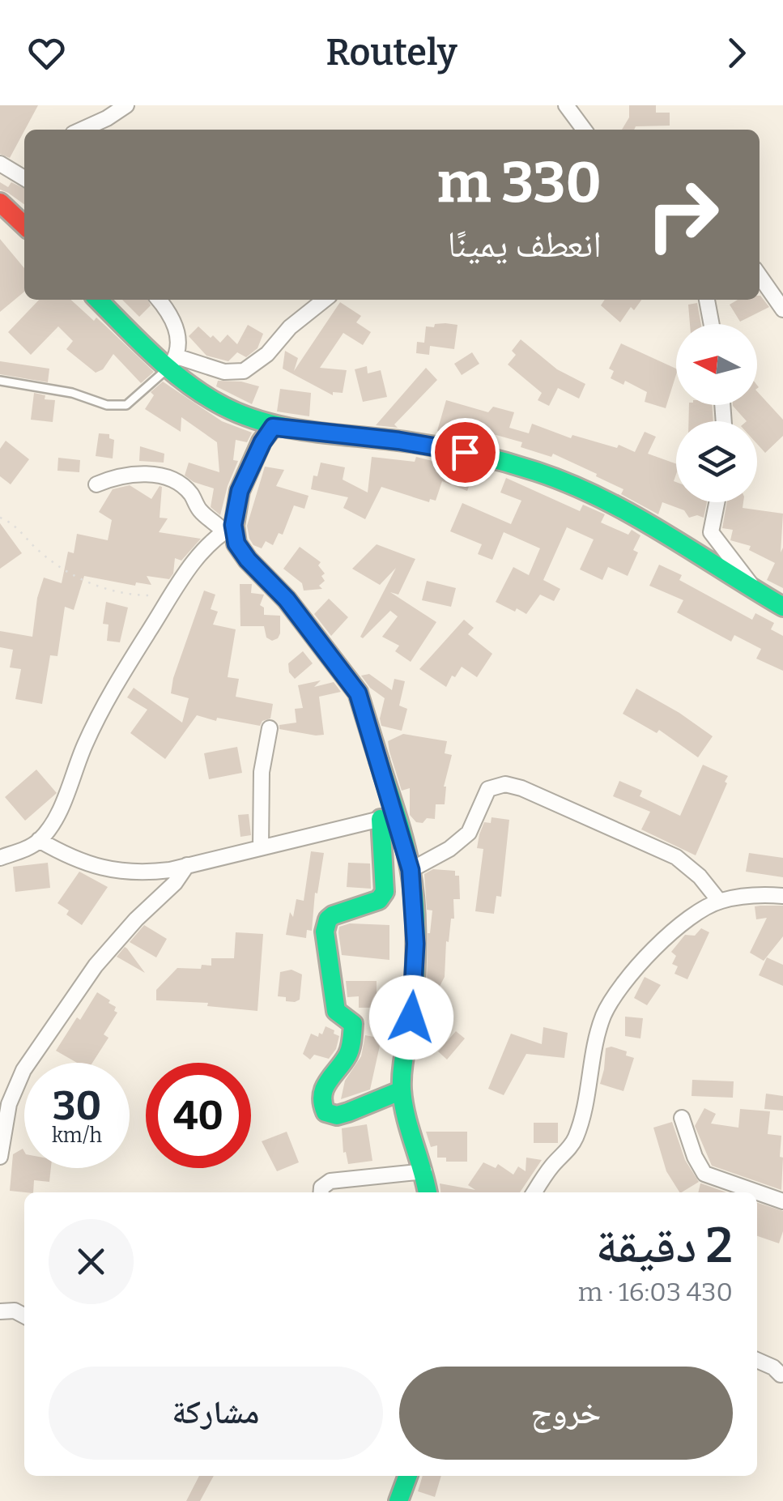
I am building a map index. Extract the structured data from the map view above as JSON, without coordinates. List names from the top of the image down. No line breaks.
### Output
{"north":"left","page":{"header":"Routely","turn":["330 m","انعطف يمينًا"],"speed":"30 km/h","limit":"40","heading":["2 دقيقة","430 m · 16:03"],"buttons":["خروج","مشاركة"]}}
